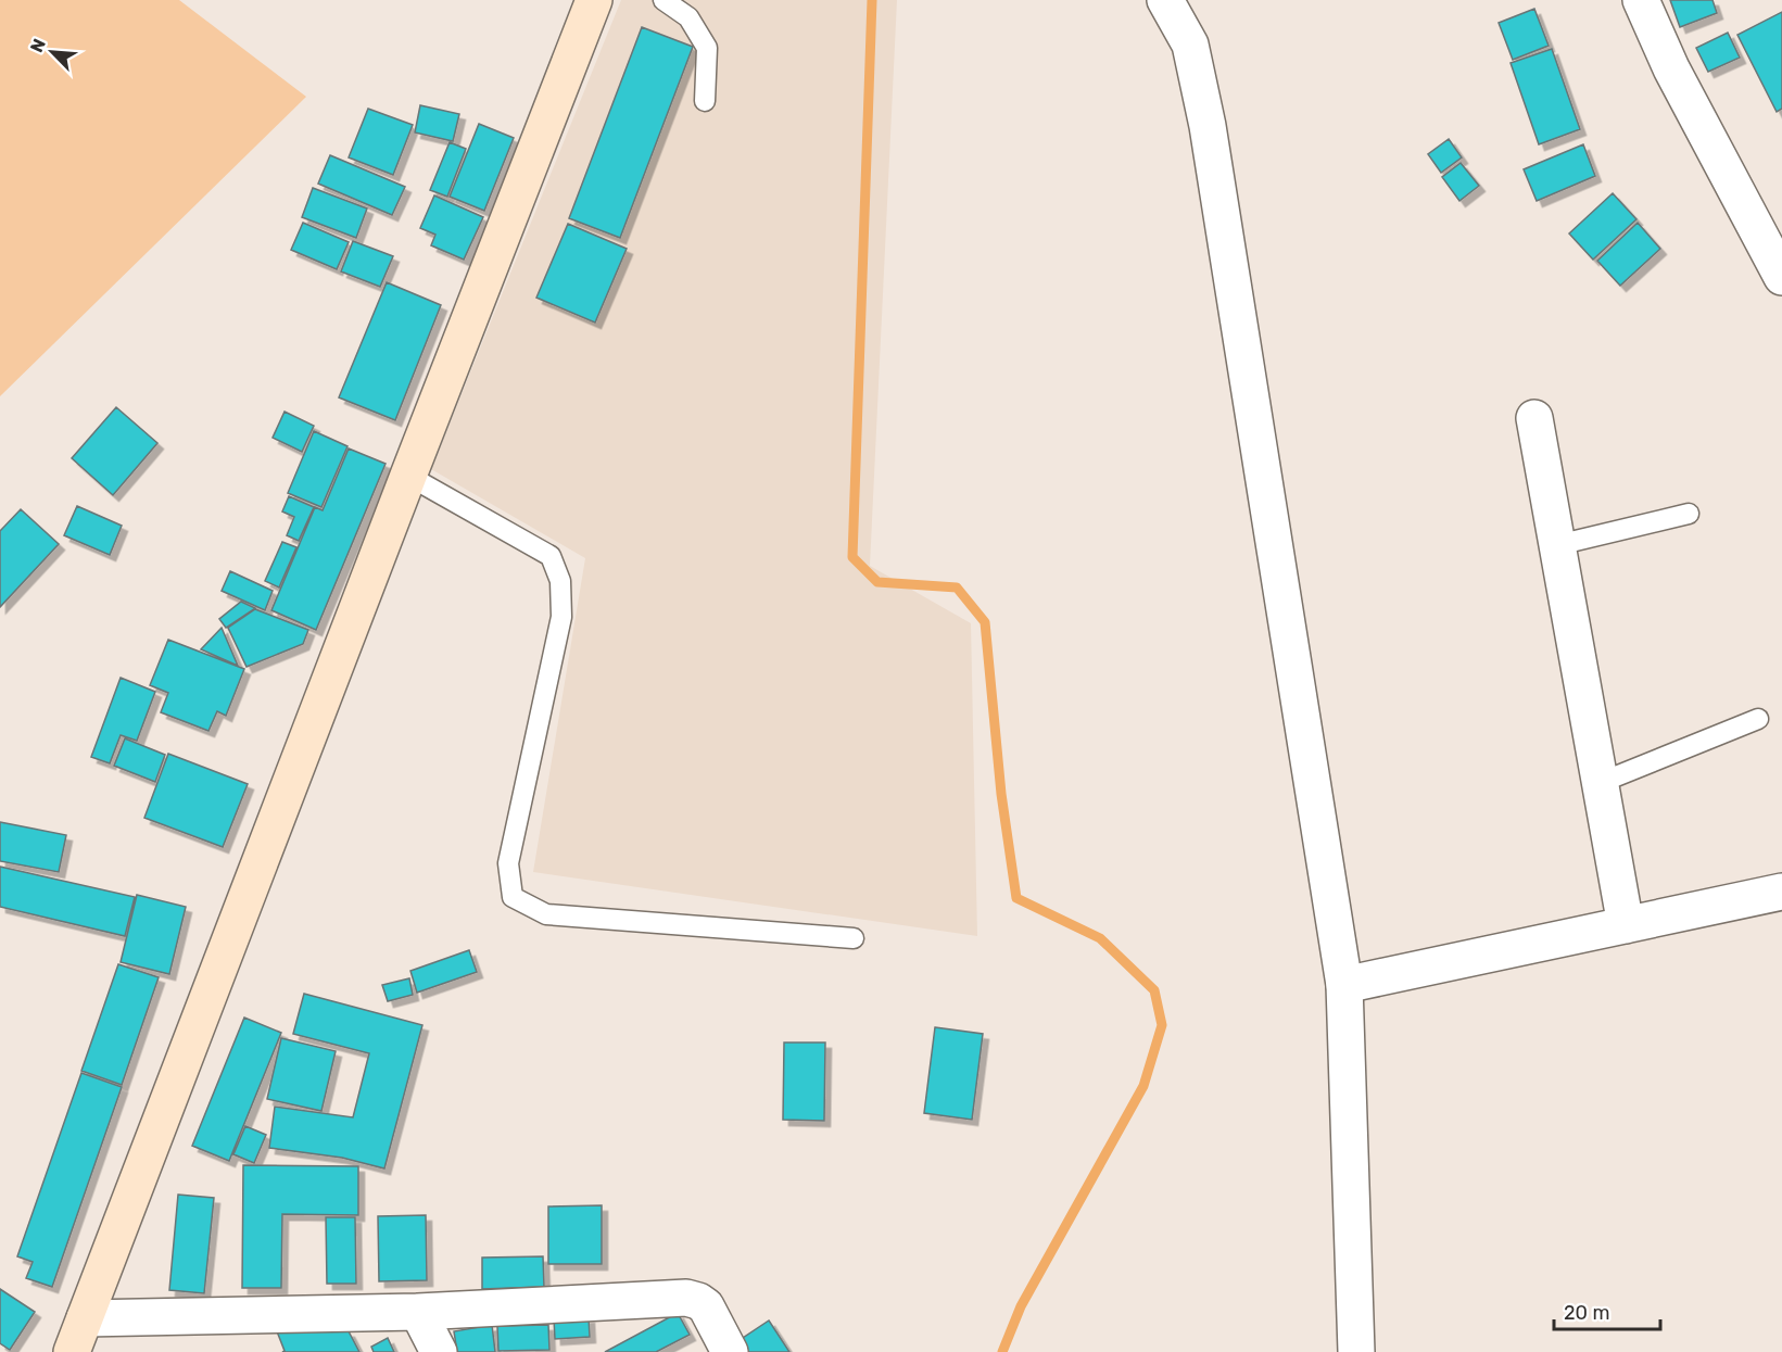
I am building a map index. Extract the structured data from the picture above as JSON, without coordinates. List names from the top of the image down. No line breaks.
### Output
{"scale_bar":"20 m","north":"top left"}
